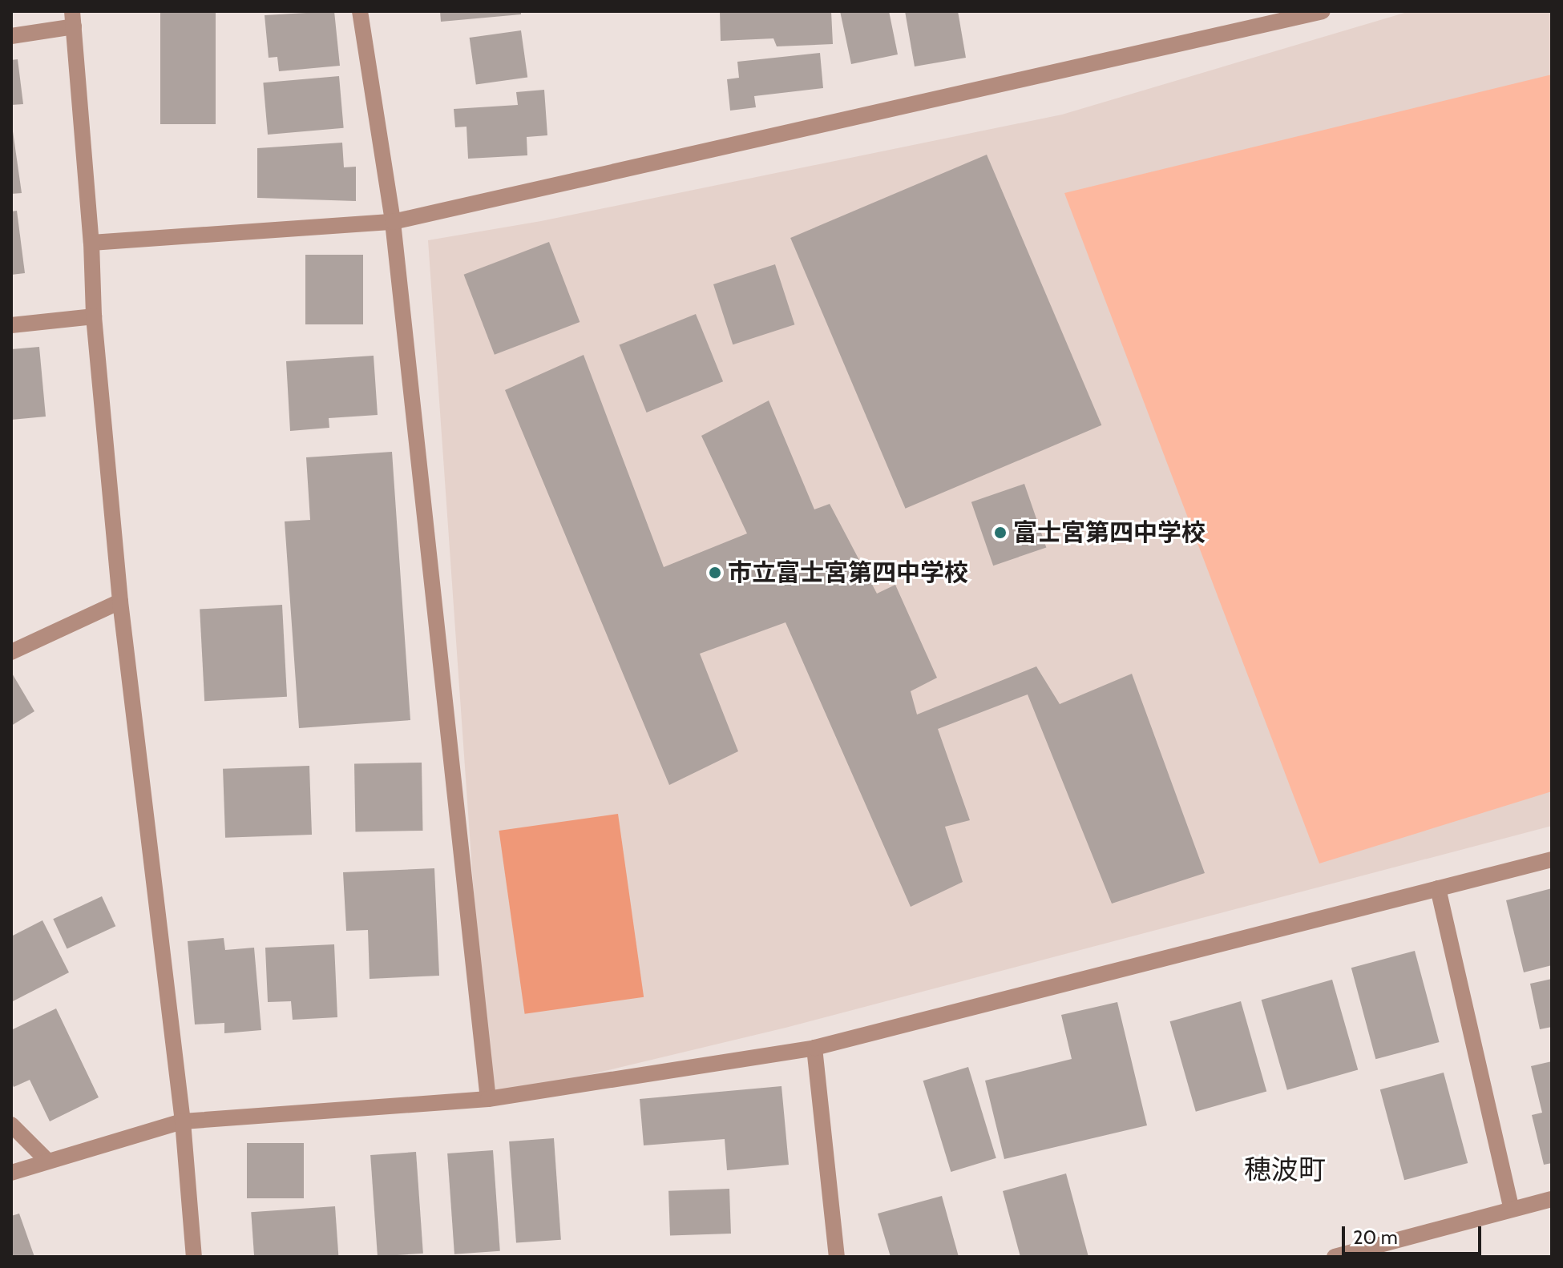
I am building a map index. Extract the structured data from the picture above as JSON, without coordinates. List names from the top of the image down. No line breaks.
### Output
{"districts":["穂波町"],"places":["富士宮第四中学校","市立富士宮第四中学校"],"scale_bar":"20 m"}
